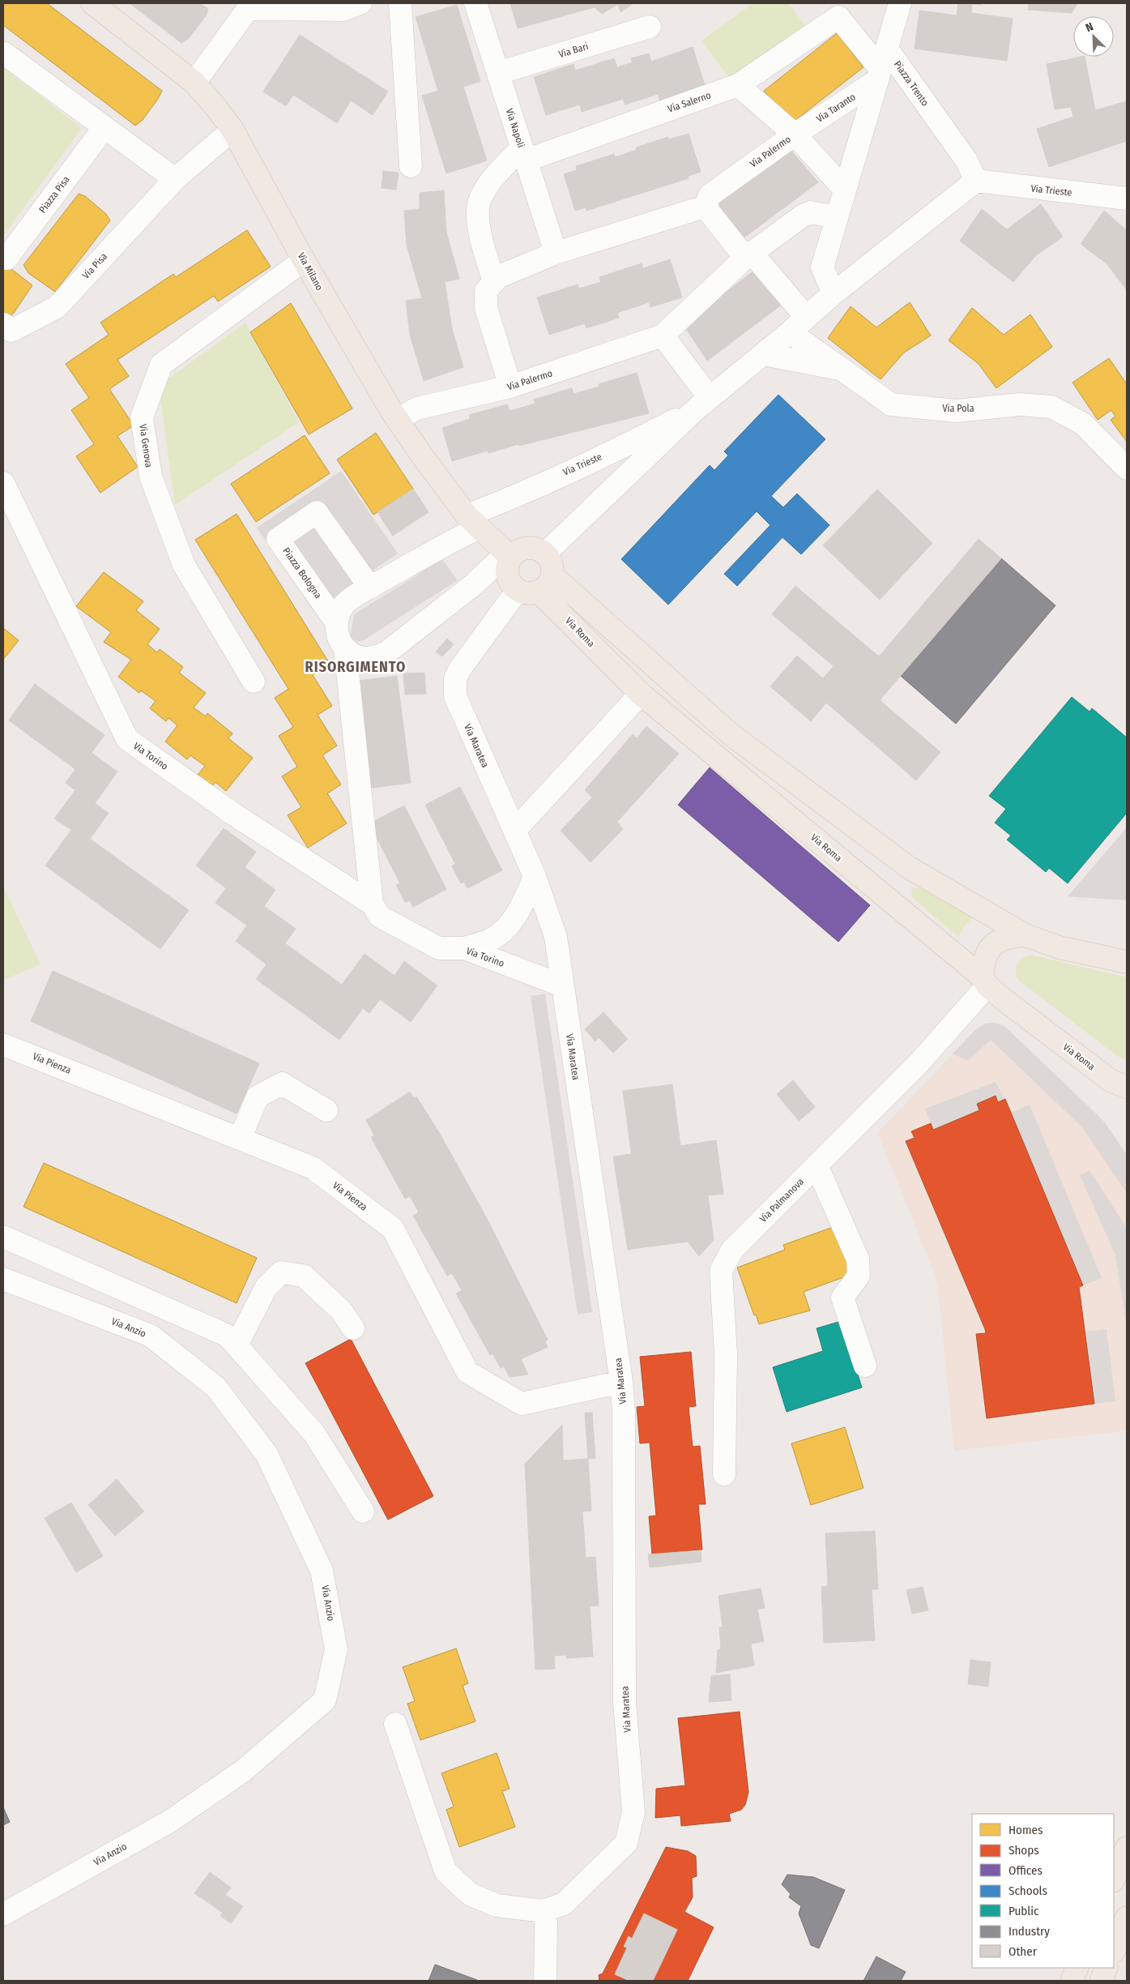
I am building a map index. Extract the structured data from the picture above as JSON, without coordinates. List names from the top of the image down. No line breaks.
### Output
{"streets":{"main road":["Via Milano","Via Roma"],"street":["Via Bari","Piazza Trento","Via Salerno","Via Taranto","Via Napoli","Via Palermo","Via Trieste","Piazza Pisa","Via Pisa","Via Pola","Via Genova","Piazza Bologna","Via Maratea","Via Torino","Via Pienza","Via Palmanova","Via Anzio"]},"crossings":[["Via Bari","Via Napoli"],["Piazza Trento","Via Salerno"],["Piazza Trento","Via Taranto"],["Piazza Trento","Via Trieste"],["Via Salerno","Via Taranto"],["Via Salerno","Via Napoli"],["Via Taranto","Via Palermo"],["Via Palermo","Via Trieste"],["Via Palermo","Via Milano"],["Via Trieste","Via Milano"],["Via Trieste","Via Pola"],["Via Trieste","Via Roma"],["Via Trieste","Via Maratea"],["Via Pisa","Via Milano"],["Via Milano","Via Genova"],["Via Milano","Via Roma"],["Via Milano","Via Maratea"],["Via Roma","Via Maratea"],["Via Roma","Via Palmanova"],["Via Maratea","Via Torino"],["Via Maratea","Via Pienza"]],"districts":["RISORGIMENTO"],"legend":["Homes","Shops","Offices","Schools","Public","Industry","Other"],"north":"top left"}
